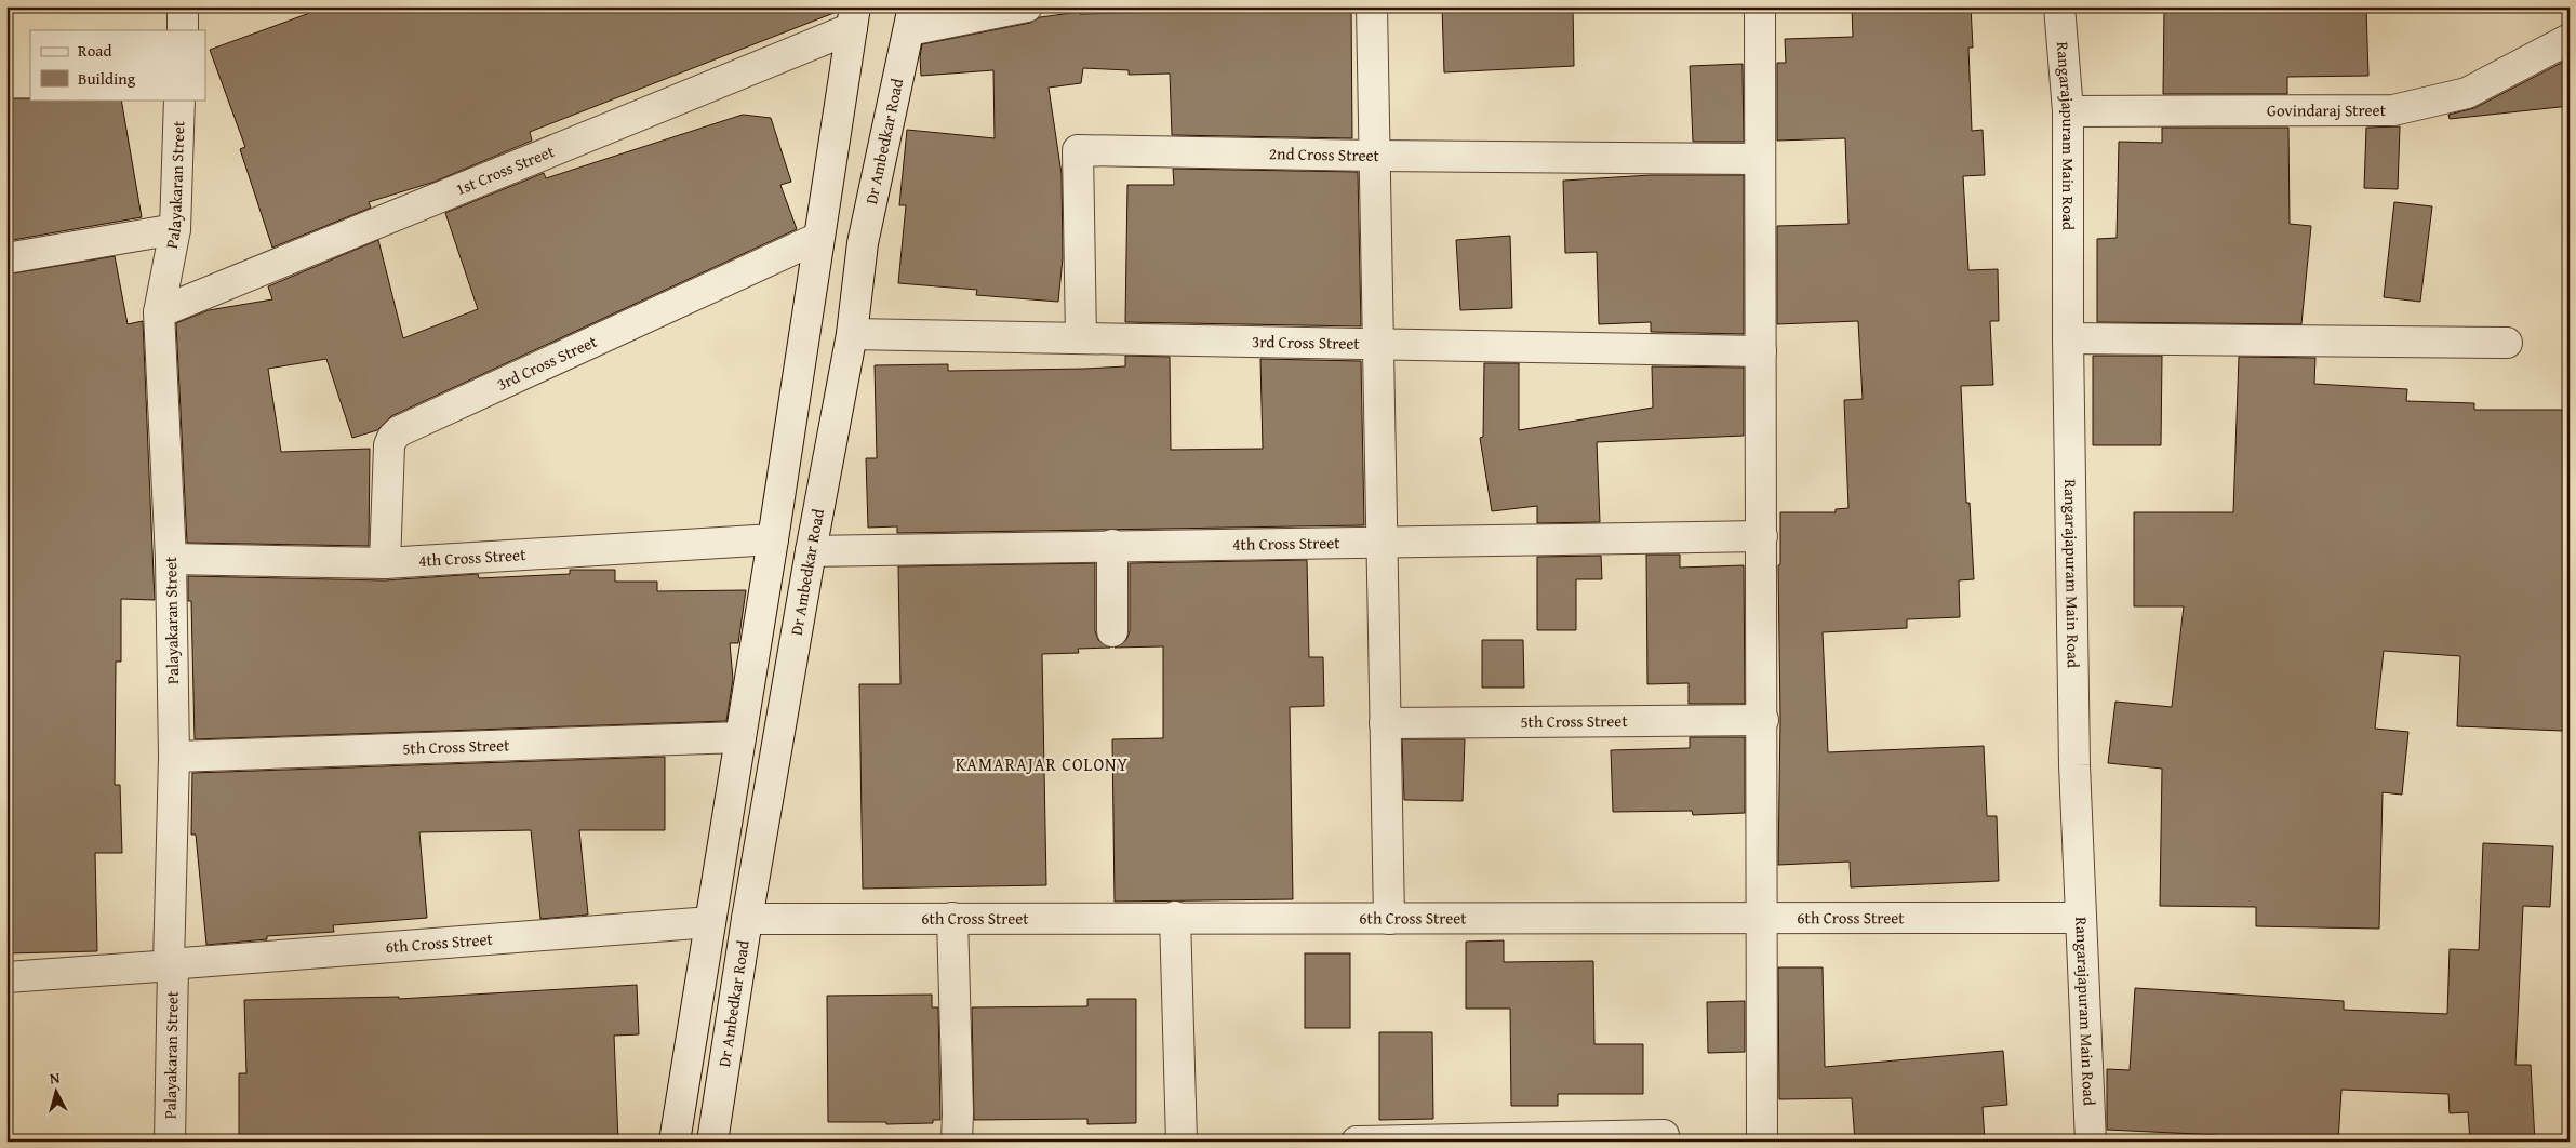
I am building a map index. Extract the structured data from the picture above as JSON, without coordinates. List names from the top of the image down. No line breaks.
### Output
{"streets":{"street":["Govindaraj Street","Rangarajapuram Main Road","Dr Ambedkar Road","2nd Cross Street","1st Cross Street","Palayakaran Street","3rd Cross Street","4th Cross Street","5th Cross Street","6th Cross Street"]},"crossings":[["Govindaraj Street","Rangarajapuram Main Road"],["Rangarajapuram Main Road","6th Cross Street"],["Dr Ambedkar Road","3rd Cross Street"],["Dr Ambedkar Road","4th Cross Street"],["Dr Ambedkar Road","6th Cross Street"],["2nd Cross Street","3rd Cross Street"],["1st Cross Street","Palayakaran Street"],["Palayakaran Street","4th Cross Street"],["Palayakaran Street","5th Cross Street"],["Palayakaran Street","6th Cross Street"],["3rd Cross Street","4th Cross Street"]],"districts":["KAMARAJAR COLONY"],"legend":["Road","Building"],"north":"top"}
